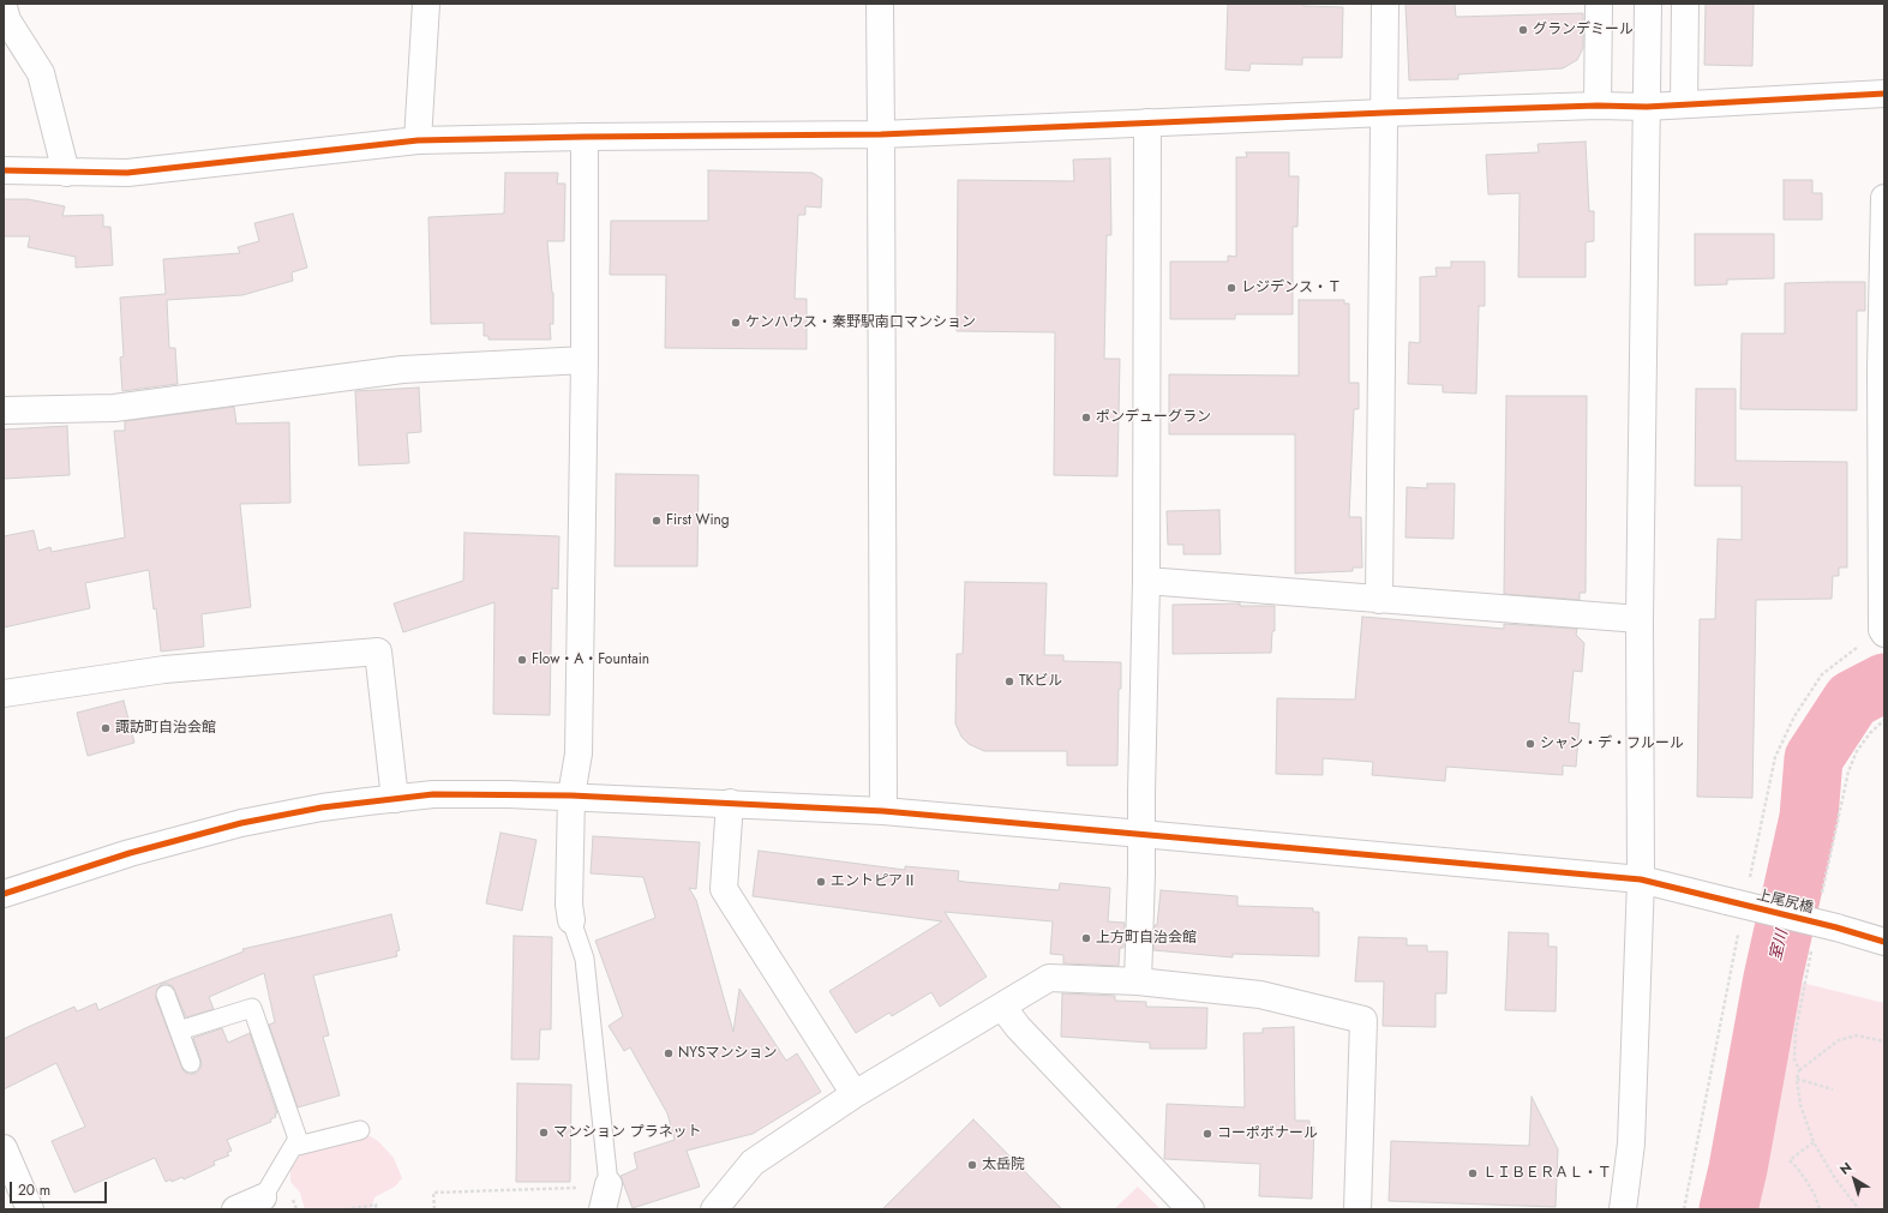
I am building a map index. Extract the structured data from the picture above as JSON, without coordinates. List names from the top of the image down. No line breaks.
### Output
{"streets":{"street":["上尾尻橋"]},"water":["室川"],"places":["グランデミール","レジデンス・Ｔ","ケンハウス・秦野駅南口マンション","ポンデューグラン","First Wing","Flow・A・Fountain","TKビル","諏訪町自治会館","シャン・デ・フルール","エントピアⅡ","上方町自治会館","NYSマンション","マンション プラネット","コーポボナール","太岳院","ＬＩＢＥＲＡＬ・Ｔ"],"scale_bar":"20 m","north":"top left"}
